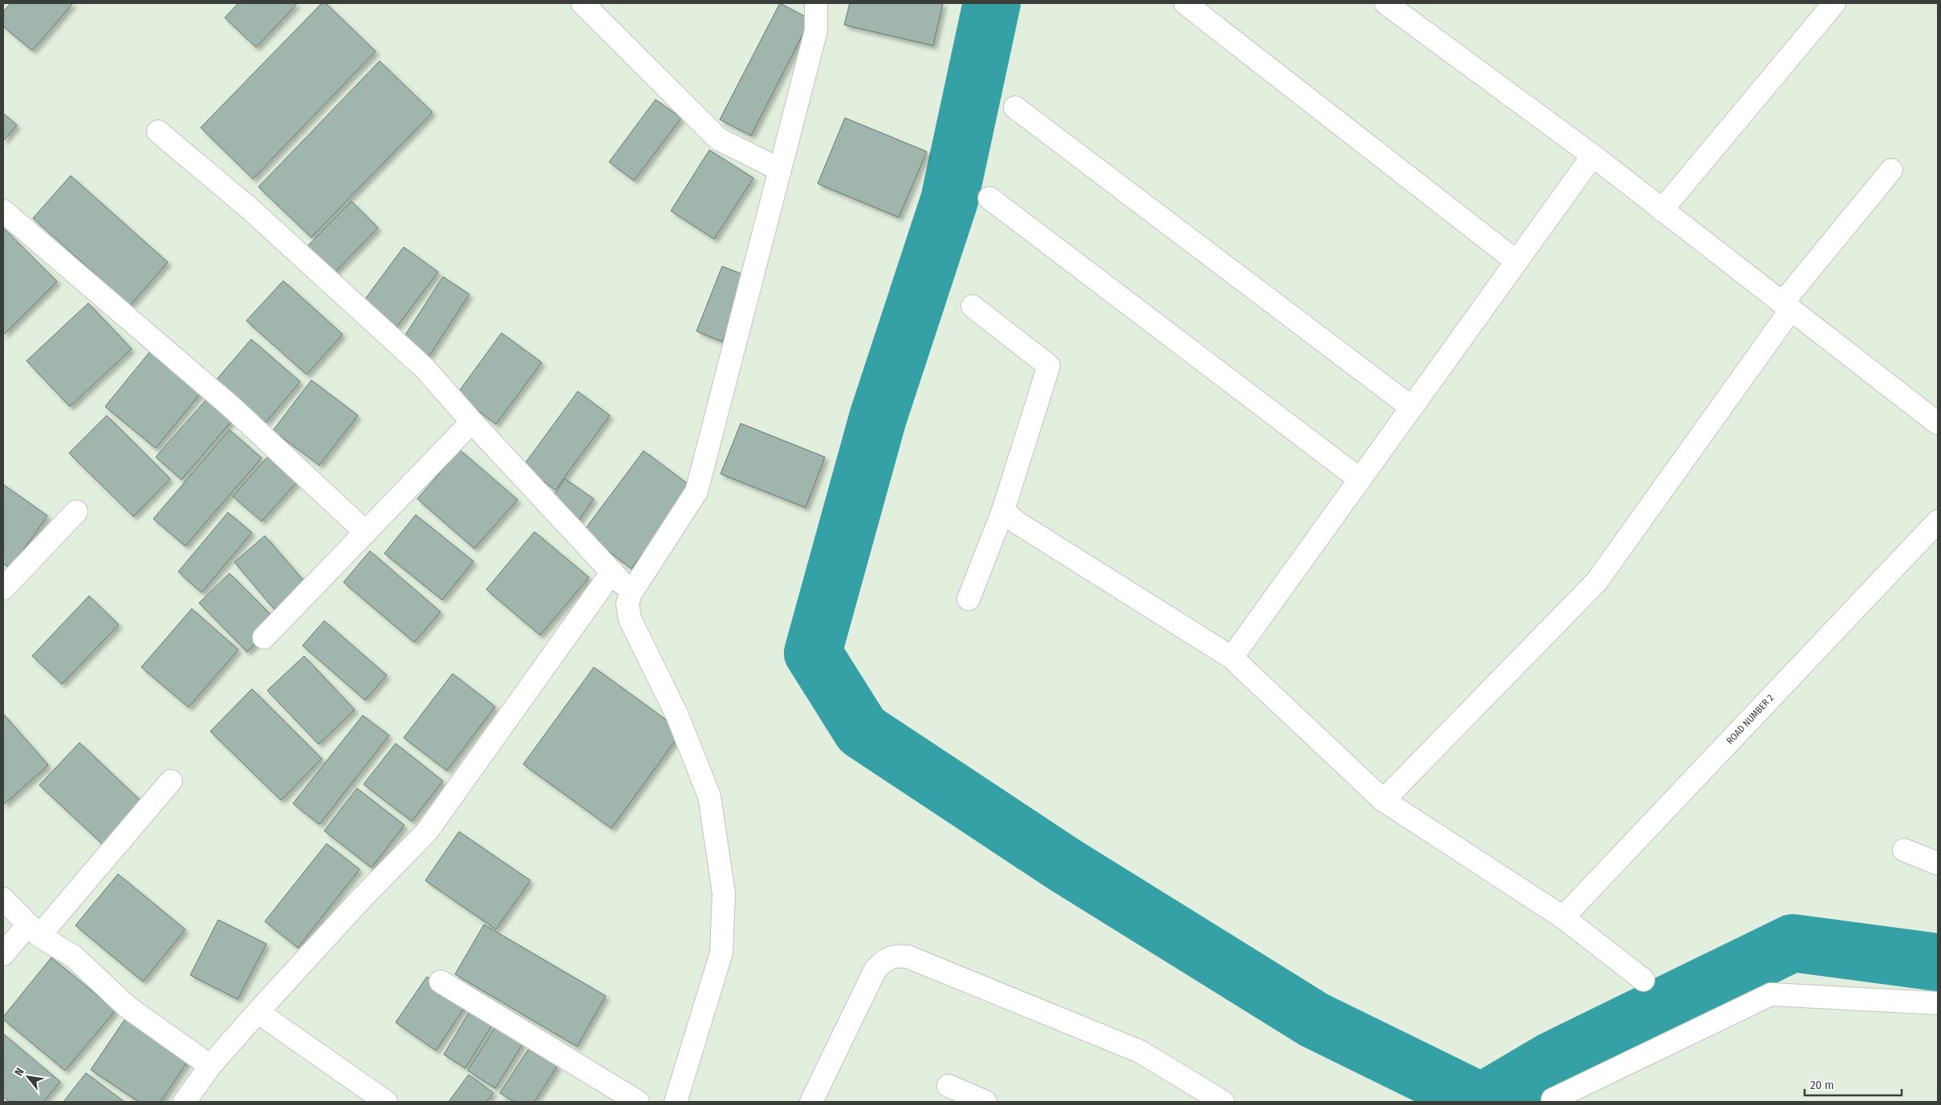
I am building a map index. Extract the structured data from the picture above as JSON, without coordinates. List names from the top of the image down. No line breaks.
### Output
{"streets":{"street":["ROAD NUMBER 2"]},"scale_bar":"20 m","north":"top left"}
